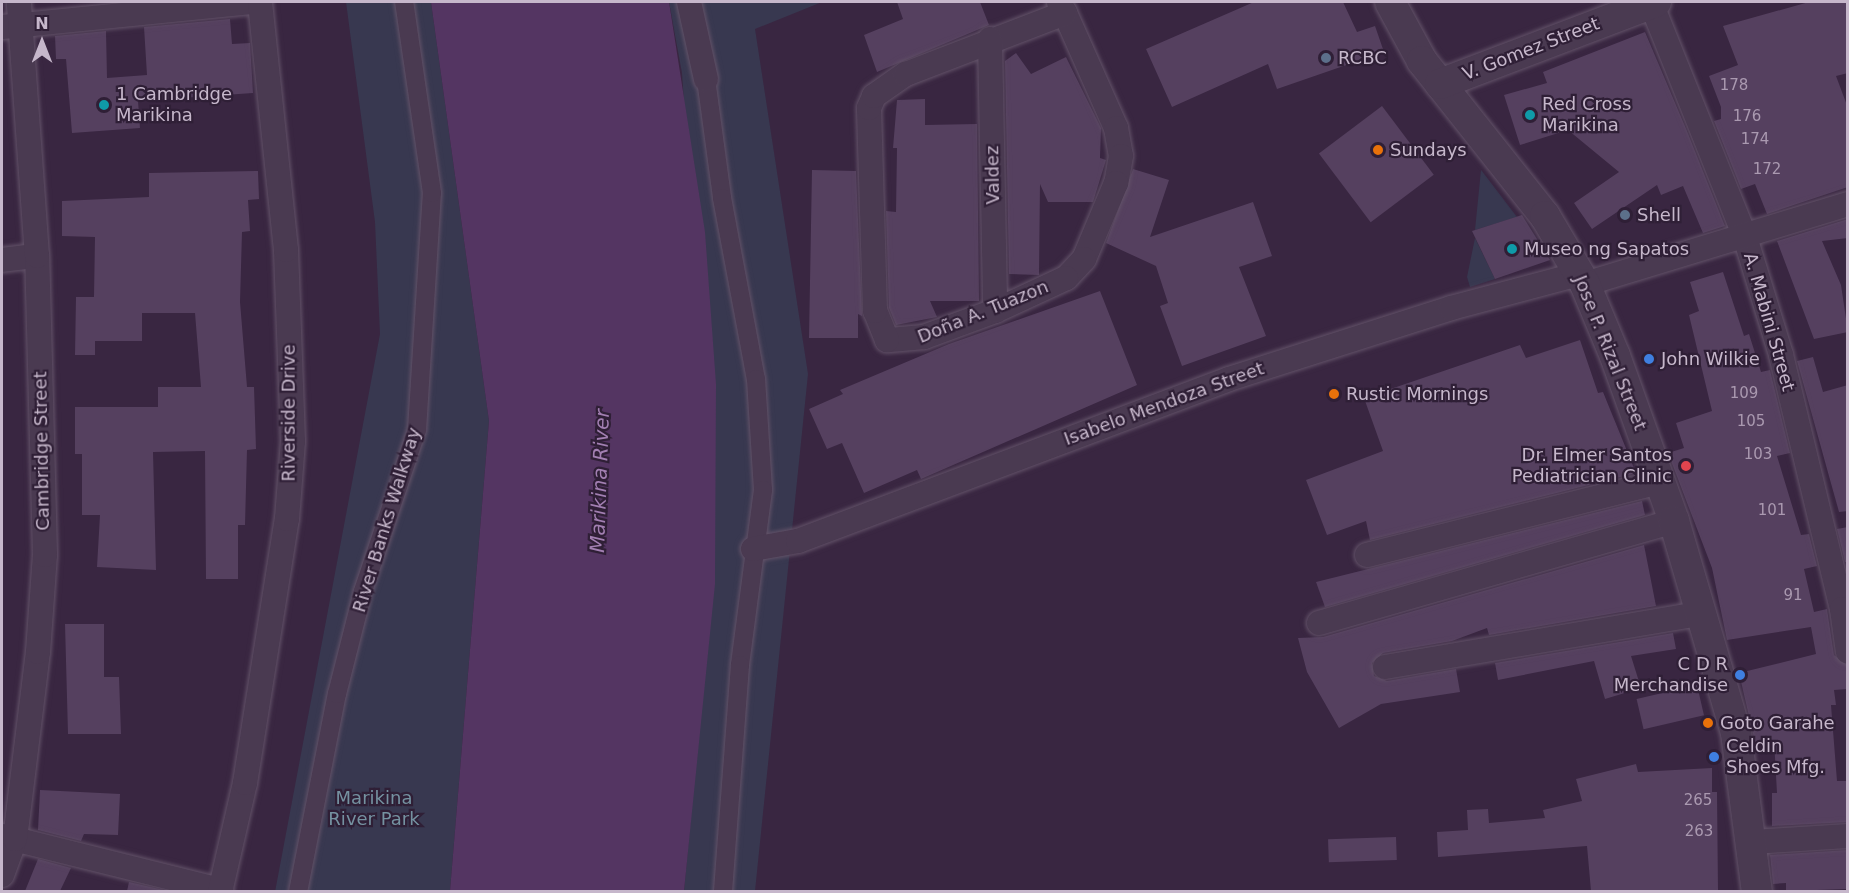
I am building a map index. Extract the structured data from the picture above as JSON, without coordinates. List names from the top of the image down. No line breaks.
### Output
{"streets":{"street":["V. Gomez Street","Valdez","Doña A. Tuazon","A. Mabini Street","Jose P. Rizal Street","Isabelo Mendoza Street","Riverside Drive","Cambridge Street","River Banks Walkway"]},"crossings":[["V. Gomez Street","A. Mabini Street"],["V. Gomez Street","Jose P. Rizal Street"],["Valdez","Doña A. Tuazon"],["A. Mabini Street","Isabelo Mendoza Street"],["Jose P. Rizal Street","Isabelo Mendoza Street"]],"water":["Marikina River"],"parks":["Marikina River Park"],"places":["RCBC","1 Cambridge Marikina","Red Cross Marikina","Sundays","Shell","Museo ng Sapatos","John Wilkie","Rustic Mornings","Dr. Elmer Santos Pediatrician Clinic","C D R Merchandise","Goto Garahe","Celdin Shoes Mfg."],"house_numbers":["178","176","174","172","109","105","103","101","91","265","263"],"north":"top"}
